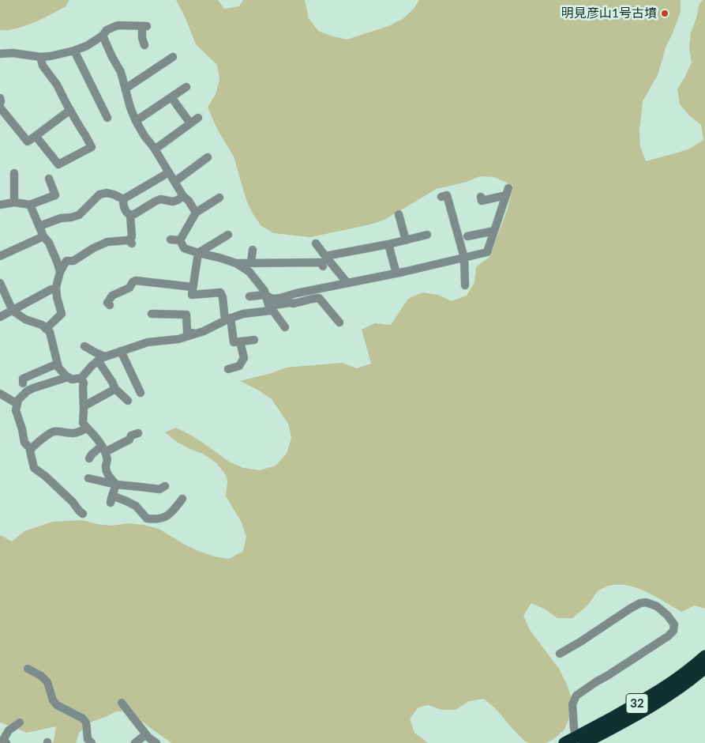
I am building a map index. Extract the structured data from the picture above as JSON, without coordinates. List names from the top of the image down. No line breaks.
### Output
{"streets":{"highway":["32"]},"places":["明見彦山1号古墳"]}
